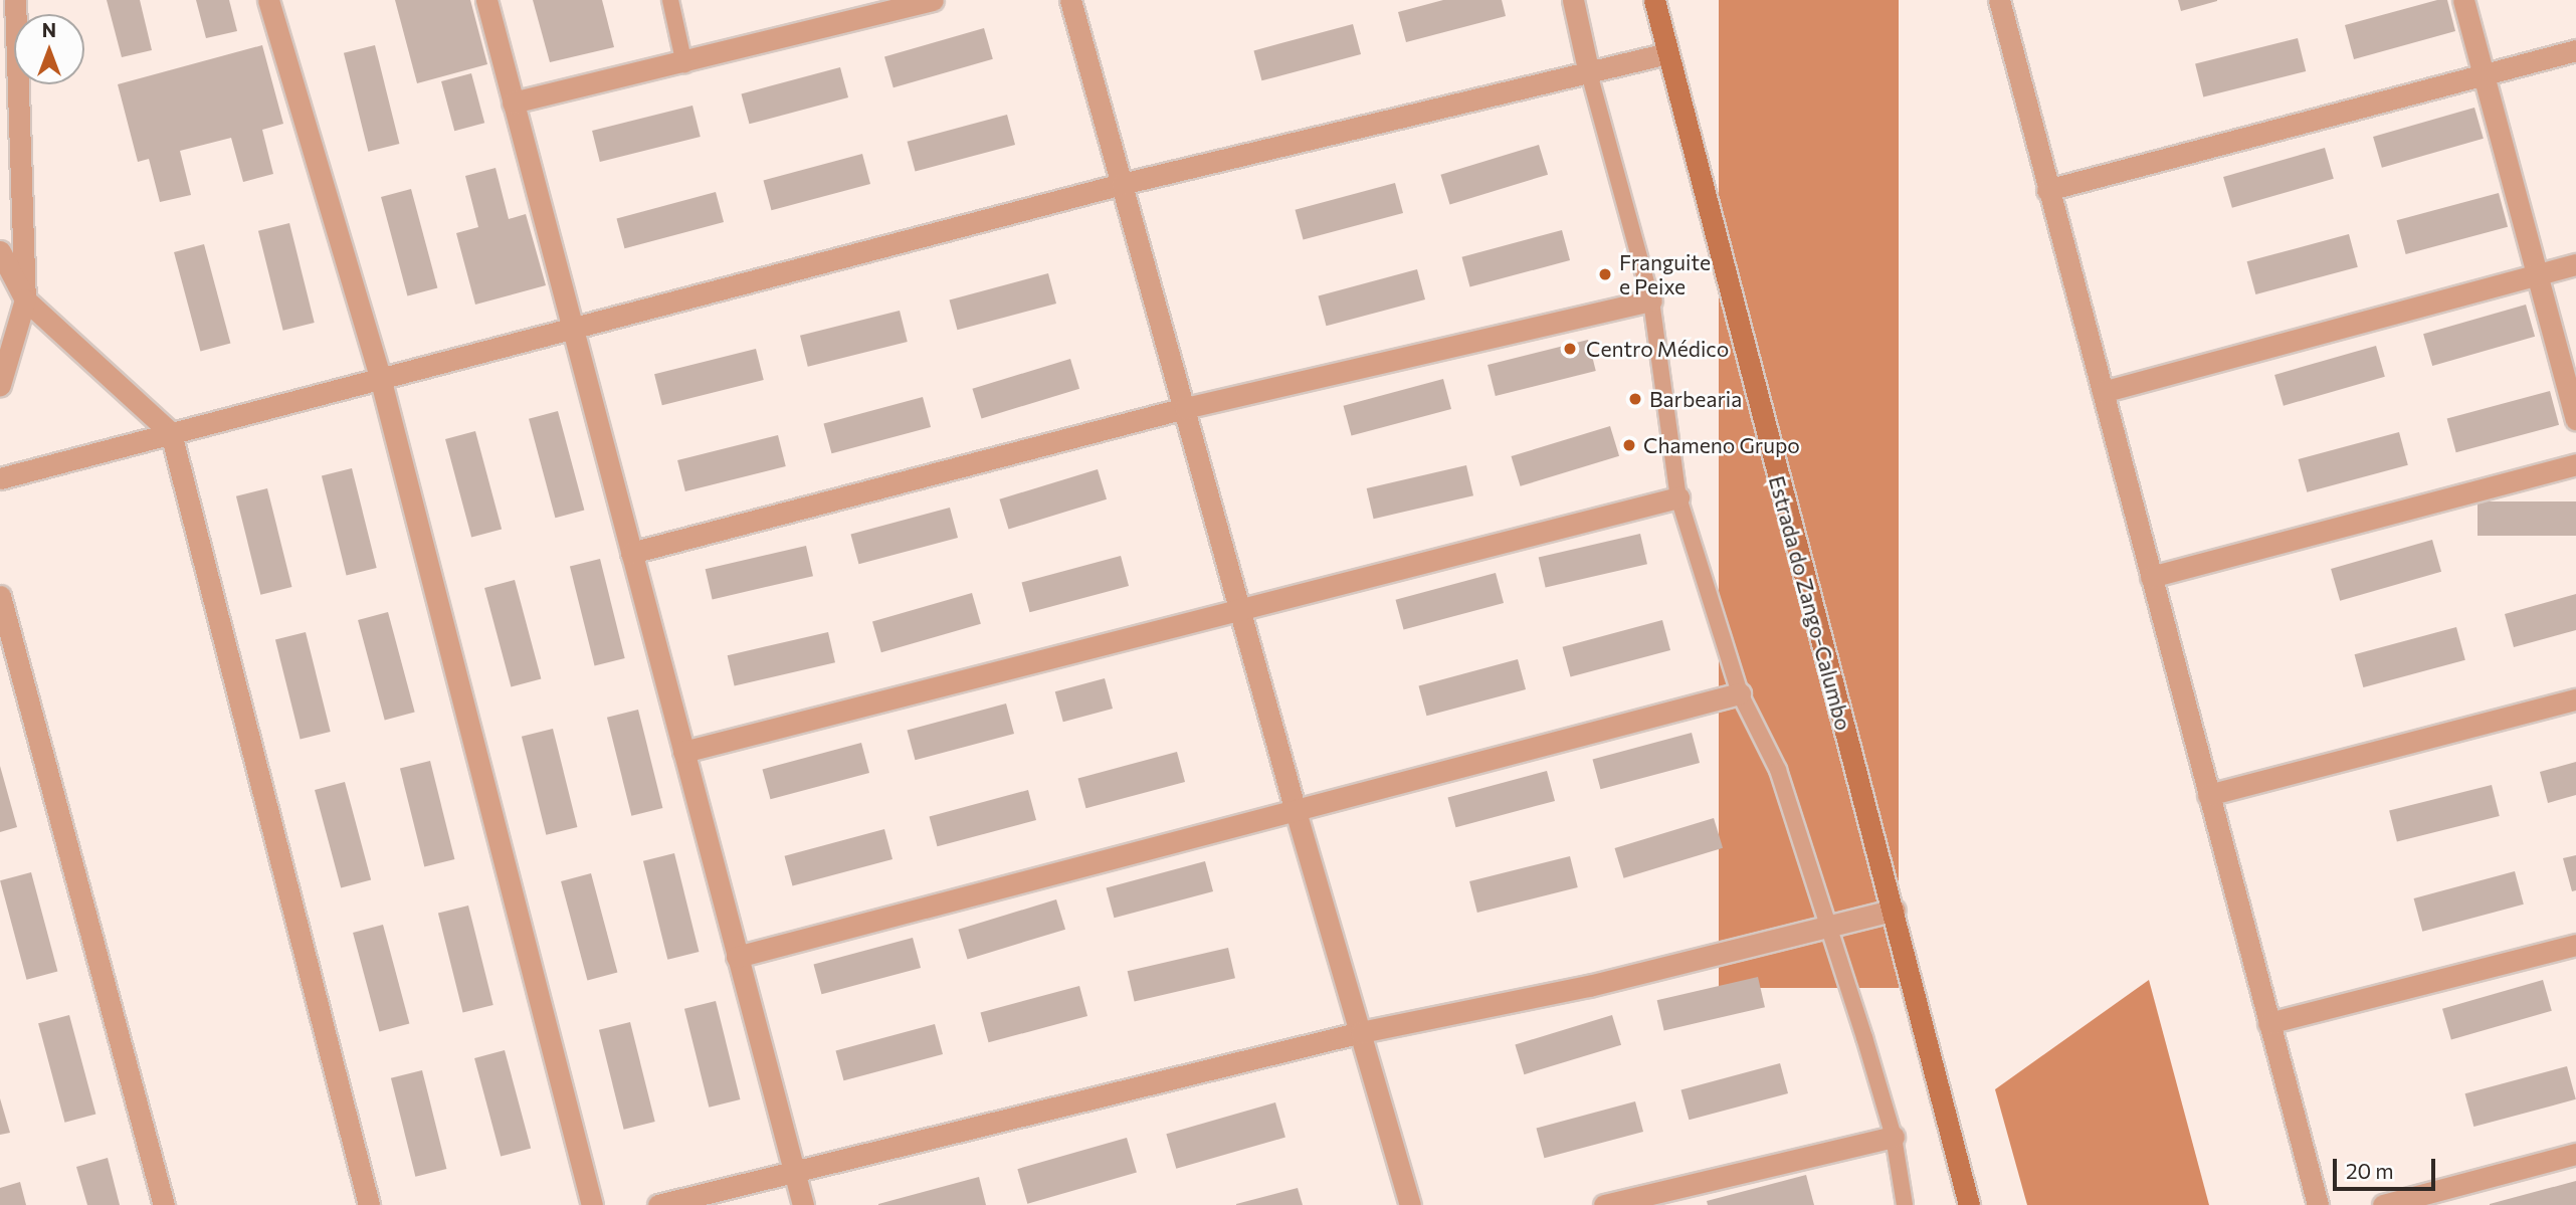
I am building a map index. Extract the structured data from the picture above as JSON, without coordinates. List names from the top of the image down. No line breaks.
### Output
{"streets":{"main road":["Estrada do Zango-Calumbo"]},"places":["Franguite e Peixe","Centro Médico","Barbearia","Chameno Grupo"],"scale_bar":"20 m","north":"top"}
